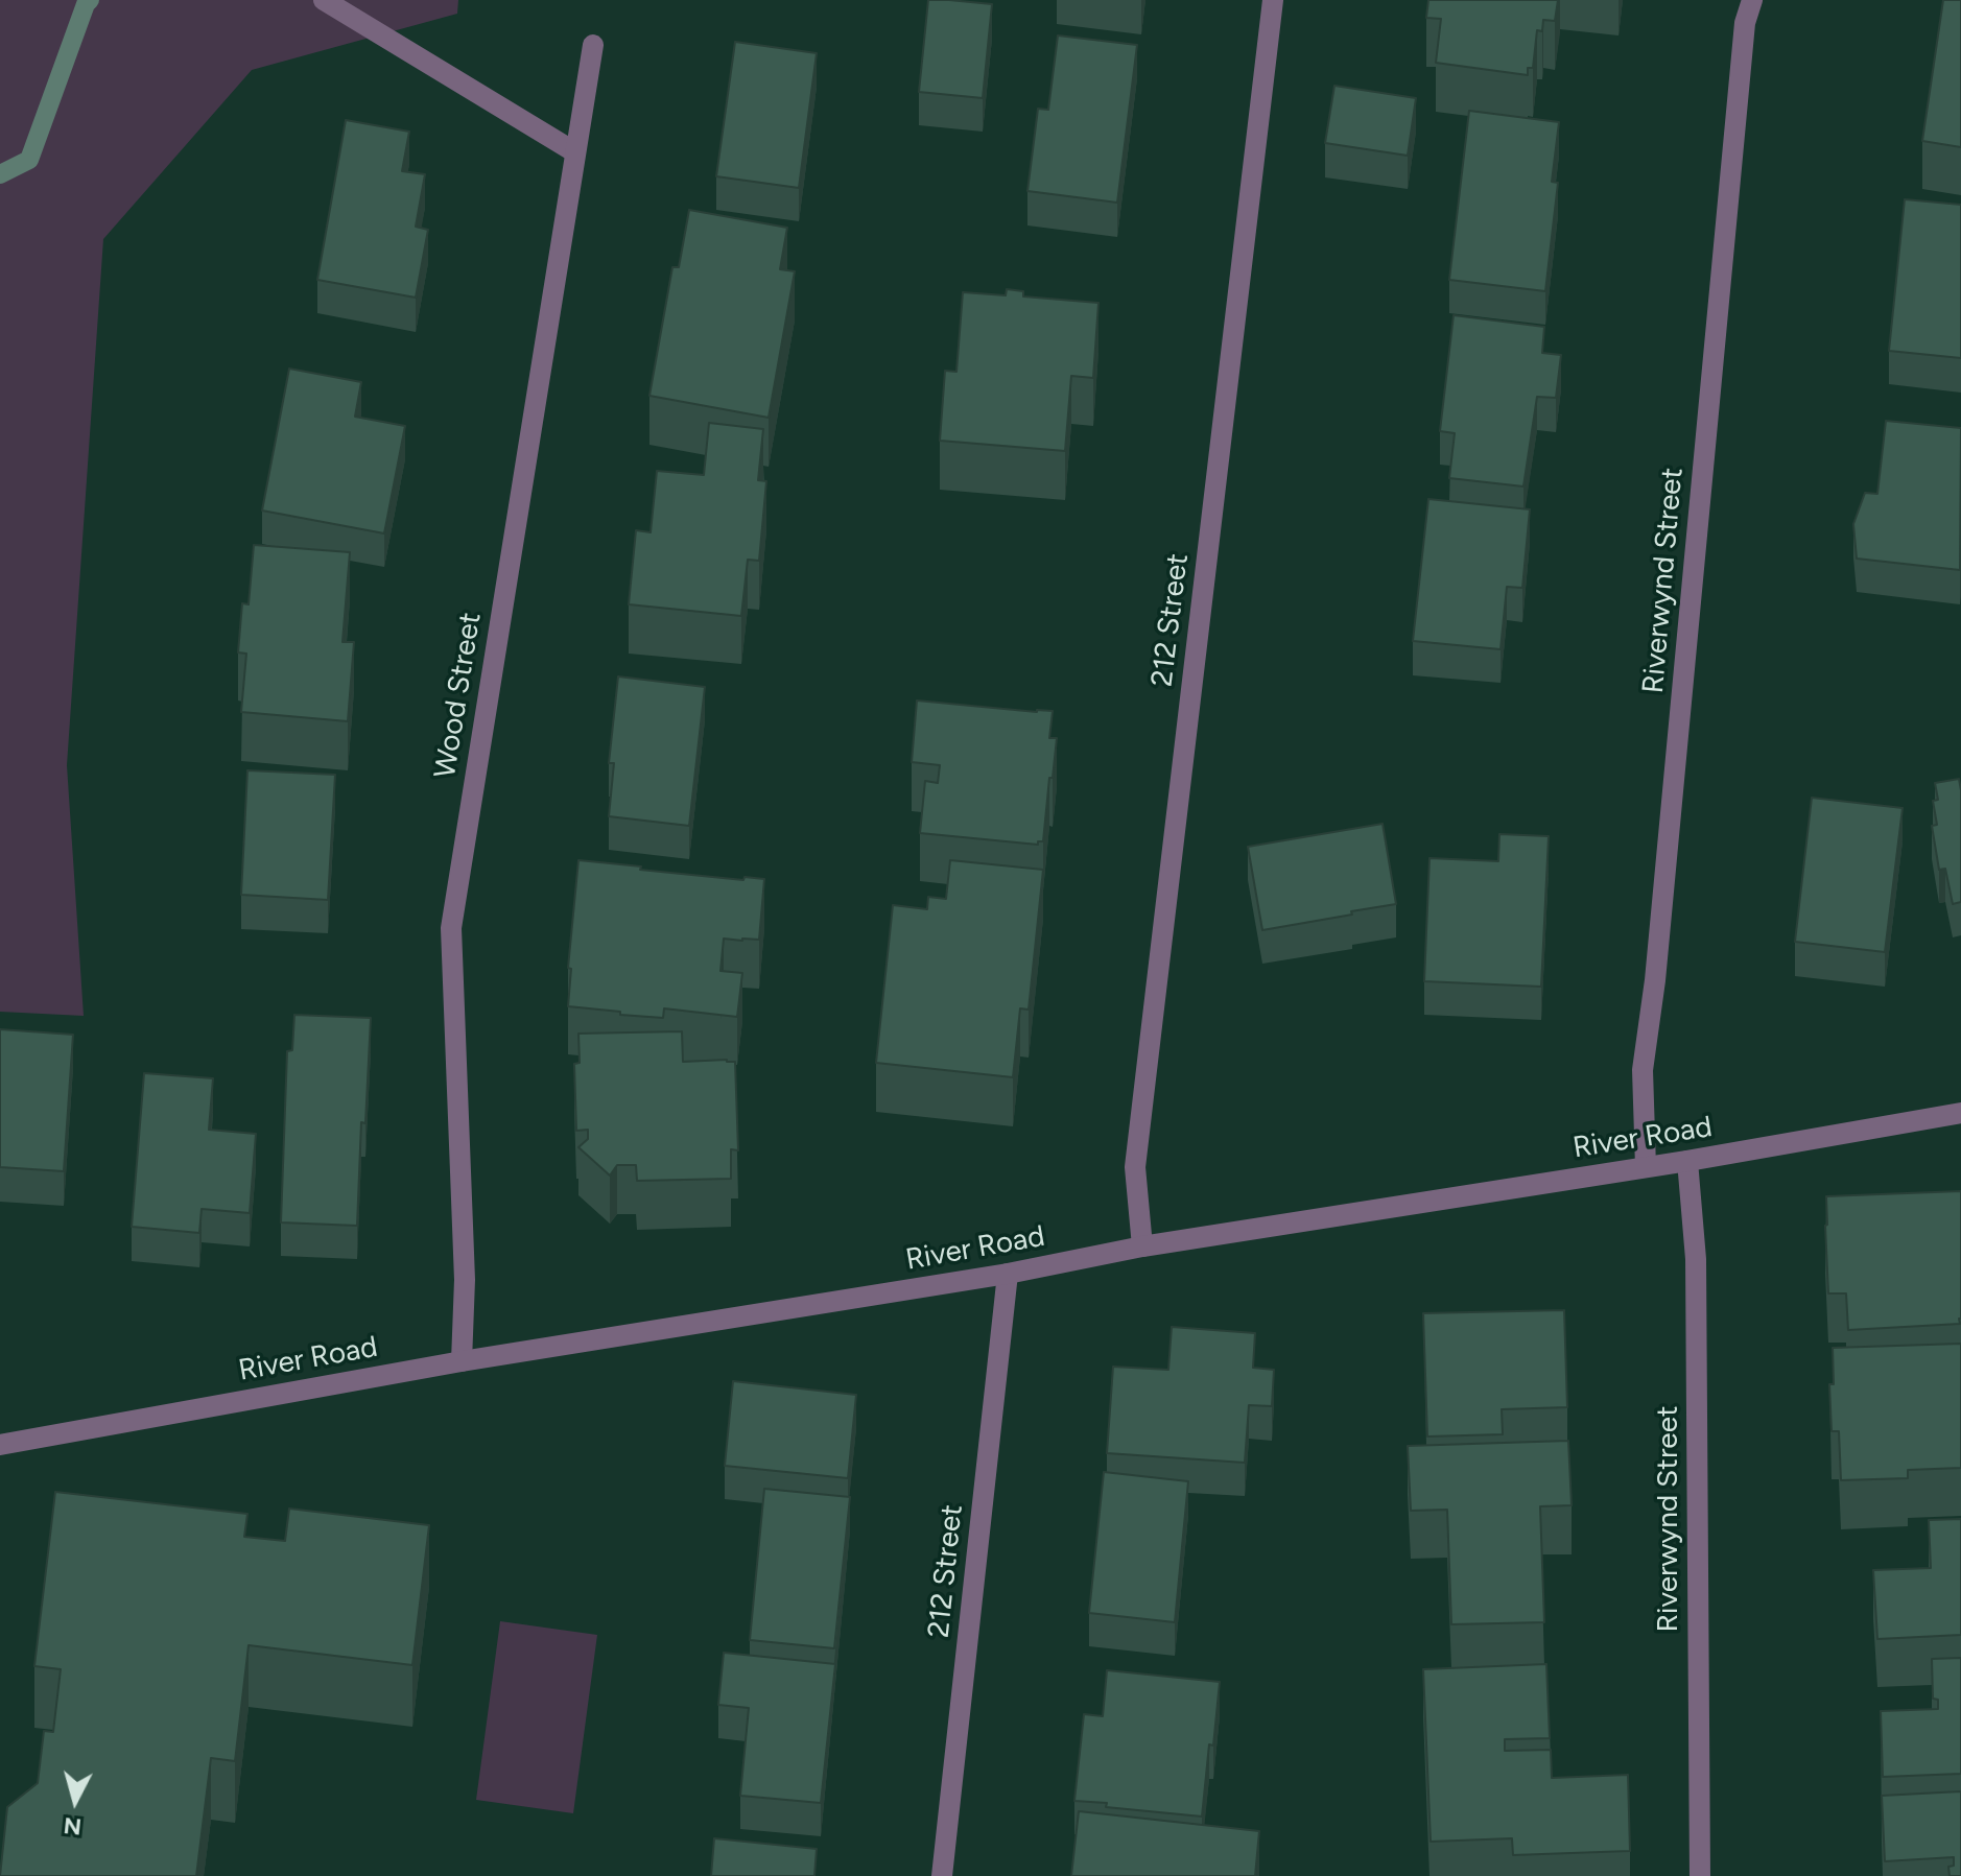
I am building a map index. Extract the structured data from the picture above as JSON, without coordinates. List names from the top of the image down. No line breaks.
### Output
{"streets":{"street":["Riverwynd Street","212 Street","Wood Street","River Road"]},"crossings":[["Riverwynd Street","River Road"],["212 Street","River Road"],["Wood Street","River Road"]],"north":"bottom"}
